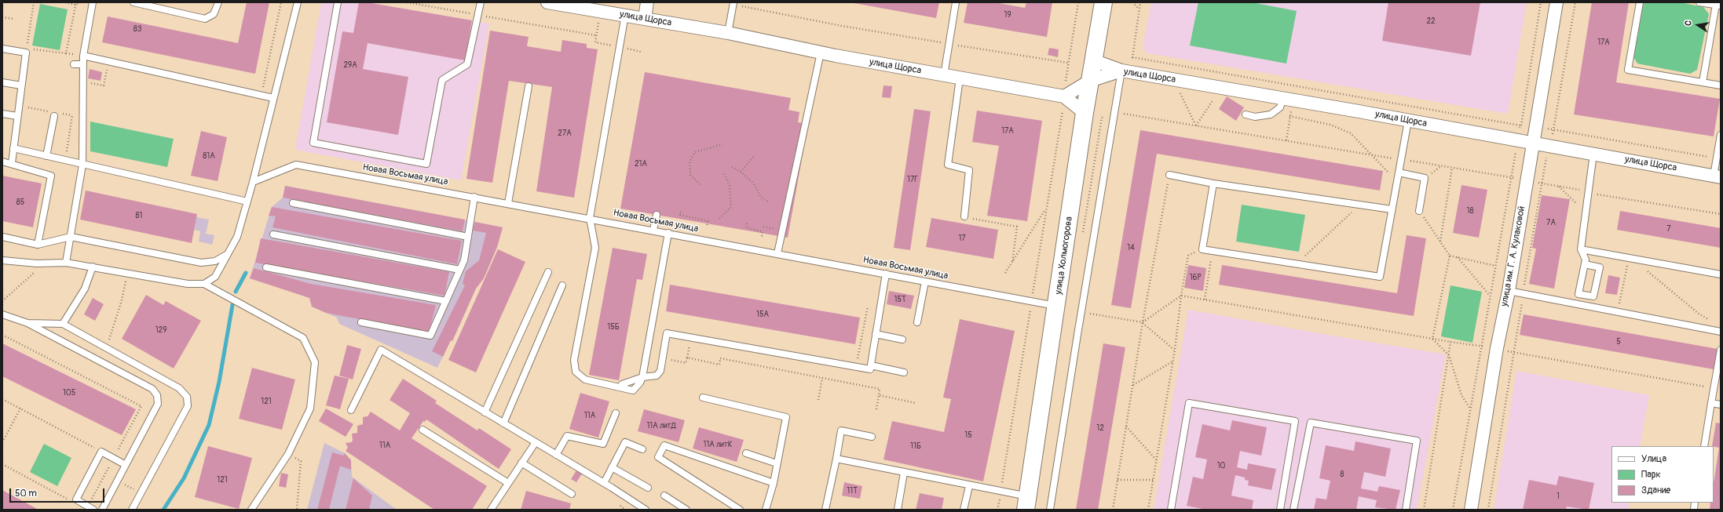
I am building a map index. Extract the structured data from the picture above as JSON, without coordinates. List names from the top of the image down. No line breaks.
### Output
{"streets":{"main road":["улица Холмогорова"],"street":["улица Щорса","улица им. Г. А. Кулаковой"],"lane":["Новая Восьмая улица"]},"crossings":[["улица Щорса","улица Холмогорова"],["улица Щорса","улица им. Г. А. Кулаковой"],["Новая Восьмая улица","улица Холмогорова"]],"house_numbers":["19","22","83","17А","29А","17А","27А","81А","21А","17Г","85","18","81","7А","7","17","14","16Р","15Т","15А","15Б","129","5","105","121","11А","11А литД","12","15","11А литК","11А","11Б","10","8","121","11Т","1"],"legend":["Улица","Парк","Здание"],"scale_bar":"50 m","north":"left"}
